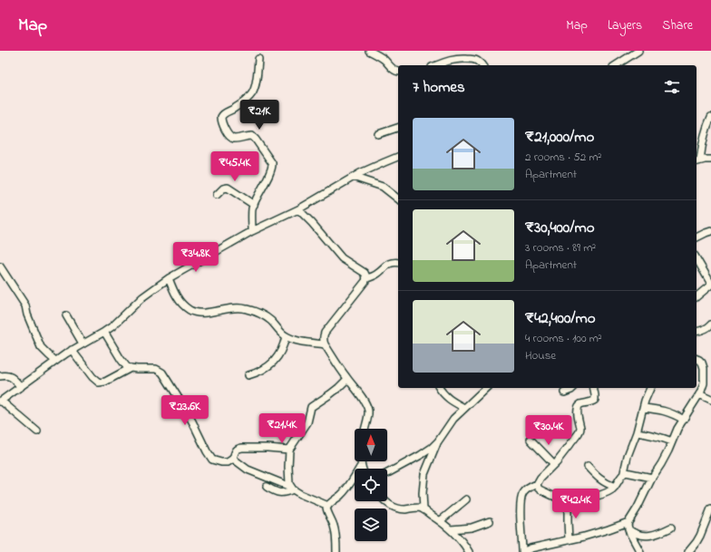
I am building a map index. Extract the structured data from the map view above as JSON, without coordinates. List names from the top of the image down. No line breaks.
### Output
{"north":"top","page":{"header":"Map","nav":["Map","Layers","Share"],"heading":"7 homes","price":["₹21K","₹45.4K","₹34.8K","₹23.6K","₹21.4K","₹30.4K","₹42.4K"],"list":[{"name":"₹21,000/mo","note":"2 rooms · 52 m² · Apartment"},{"name":"₹30,400/mo","note":"3 rooms · 89 m² · Apartment"},{"name":"₹42,400/mo","note":"4 rooms · 100 m² · House"}]}}
